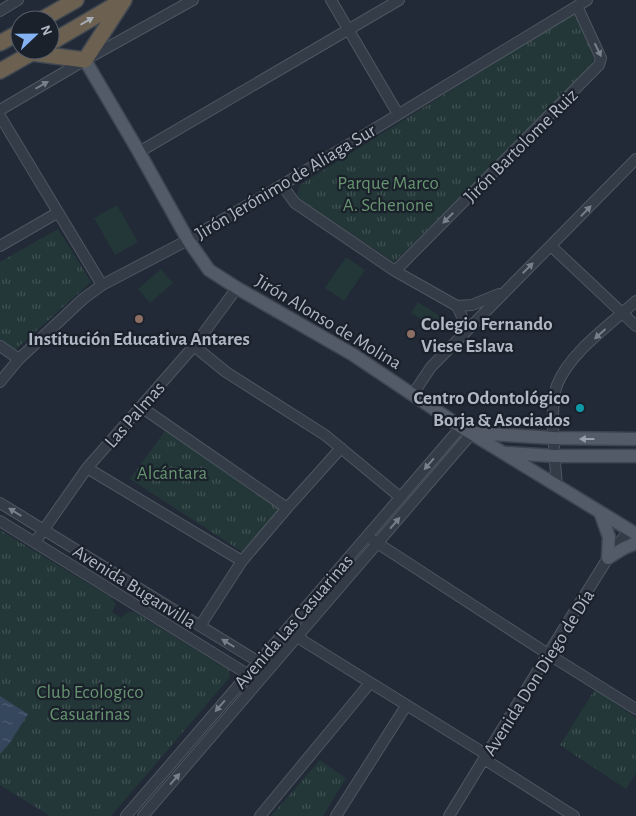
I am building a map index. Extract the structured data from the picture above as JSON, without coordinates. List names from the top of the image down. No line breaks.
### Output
{"streets":{"main road":["Jirón Alonso de Molina"],"street":["Jirón Bartolome Ruiz","Jirón Jerónimo de Aliaga Sur","Las Palmas","Avenida Buganvilla","Avenida Las Casuarinas","Avenida Don Diego de Día"]},"crossings":[["Jirón Bartolome Ruiz","Jirón Jerónimo de Aliaga Sur"],["Jirón Jerónimo de Aliaga Sur","Jirón Alonso de Molina"],["Jirón Alonso de Molina","Las Palmas"],["Jirón Alonso de Molina","Avenida Las Casuarinas"],["Jirón Alonso de Molina","Avenida Don Diego de Día"],["Las Palmas","Avenida Buganvilla"],["Avenida Buganvilla","Avenida Las Casuarinas"]],"one_way":["Jirón Bartolome Ruiz"],"parks":["Parque Marco A. Schenone","Alcántara","Club Ecologico Casuarinas"],"places":["Institución Educativa Antares","Colegio Fernando Viese Eslava","Centro Odontológico Borja & Asociados"],"north":"right"}
